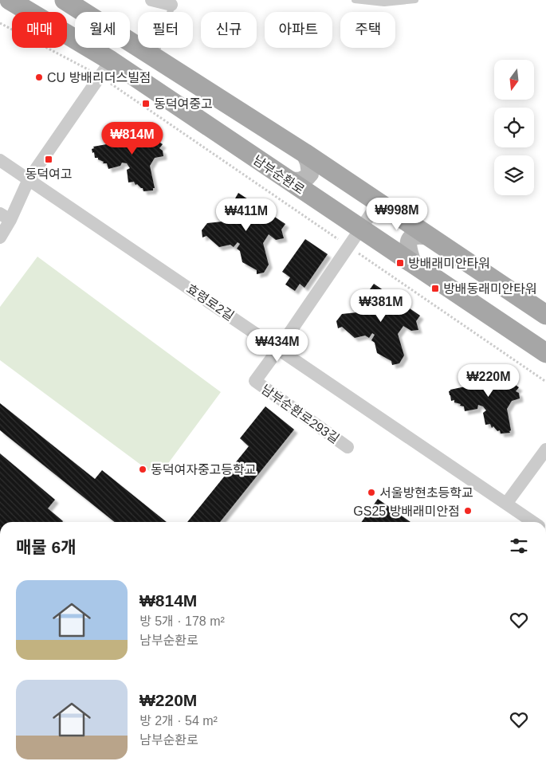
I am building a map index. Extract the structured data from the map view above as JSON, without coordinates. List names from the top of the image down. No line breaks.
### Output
{"streets":{"main road":["남부순환로"],"street":["효령로2길","남부순환로293길"]},"crossings":[["남부순환로","남부순환로293길"],["효령로2길","남부순환로293길"]],"places":{"other":["CU 방배리더스빌점","동덕여자중고등학교","서울방현초등학교","GS25 방배래미안점"],"transit":["동덕여중고","동덕여고","방배래미안타워","방배동래미안타워"]},"north":"bottom","page":{"chip":["매매","월세","필터","신규","아파트","주택"],"price":["₩814M","₩998M","₩411M","₩381M","₩434M","₩220M"],"heading":"매물 6개","list":[{"name":"₩814M","note":"방 5개 · 178 m² · 남부순환로"},{"name":"₩220M","note":"방 2개 · 54 m² · 남부순환로"}]}}
